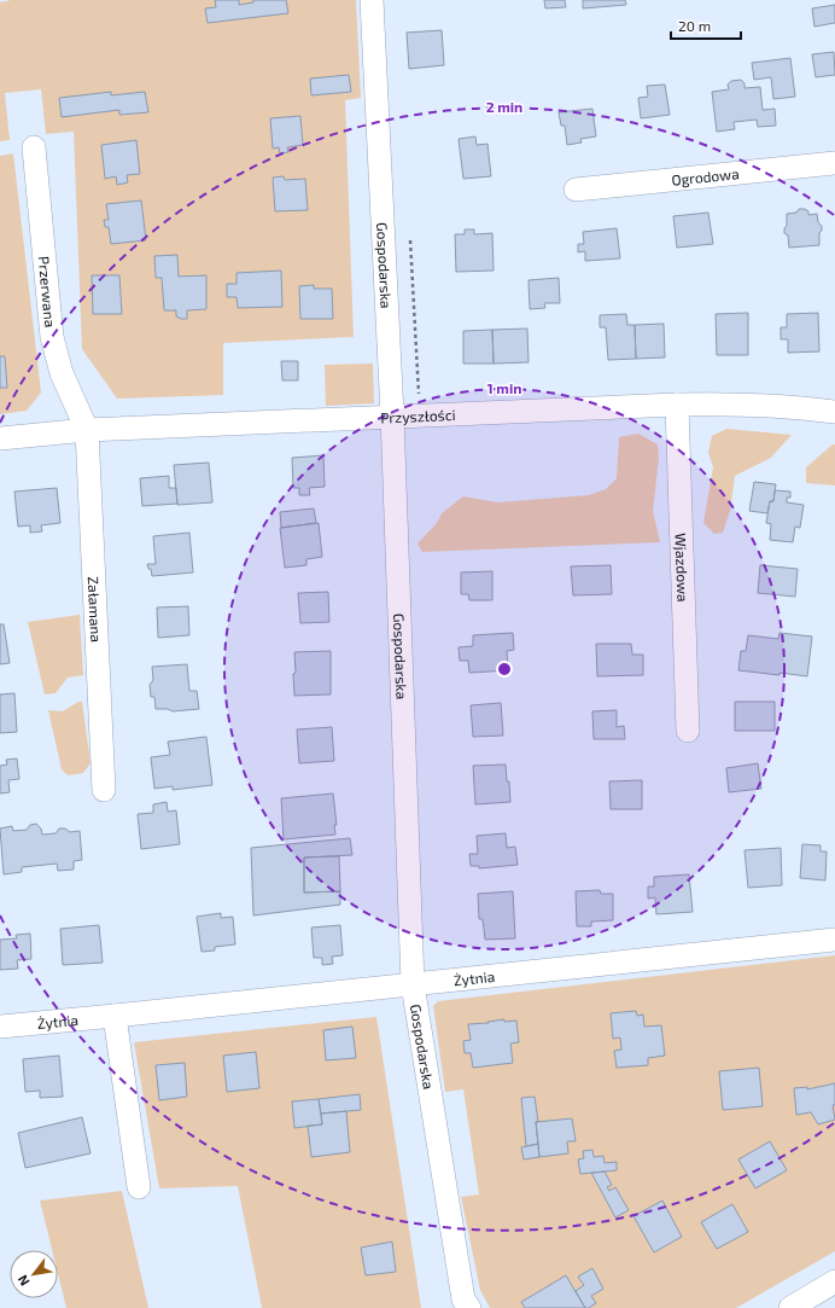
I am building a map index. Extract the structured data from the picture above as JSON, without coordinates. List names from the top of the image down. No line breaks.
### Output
{"streets":{"street":["Ogrodowa","Gospodarska","Przerwana","Przyszłości","Wjazdowa","Załamana","Żytnia"]},"crossings":[["Gospodarska","Przyszłości"],["Gospodarska","Żytnia"],["Przerwana","Przyszłości"],["Przerwana","Załamana"],["Przyszłości","Wjazdowa"],["Przyszłości","Załamana"]],"scale_bar":"20 m","north":"bottom left","rings":["2 min","1 min"]}
